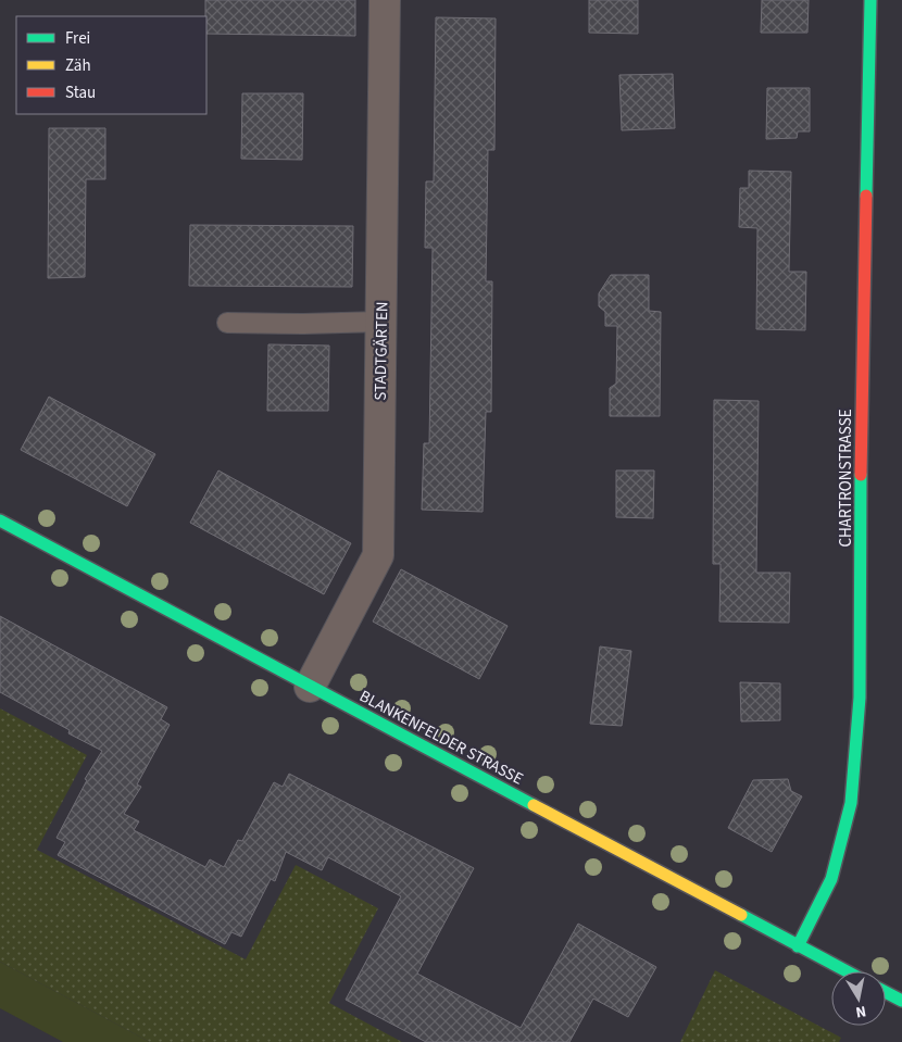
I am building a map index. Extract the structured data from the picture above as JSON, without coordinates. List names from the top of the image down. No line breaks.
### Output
{"streets":{"street":["STADTGÄRTEN","CHARTRONSTRASSE","BLANKENFELDER STRASSE"]},"crossings":[["STADTGÄRTEN","BLANKENFELDER STRASSE"],["CHARTRONSTRASSE","BLANKENFELDER STRASSE"]],"legend":["Frei","Zäh","Stau"],"north":"bottom"}
